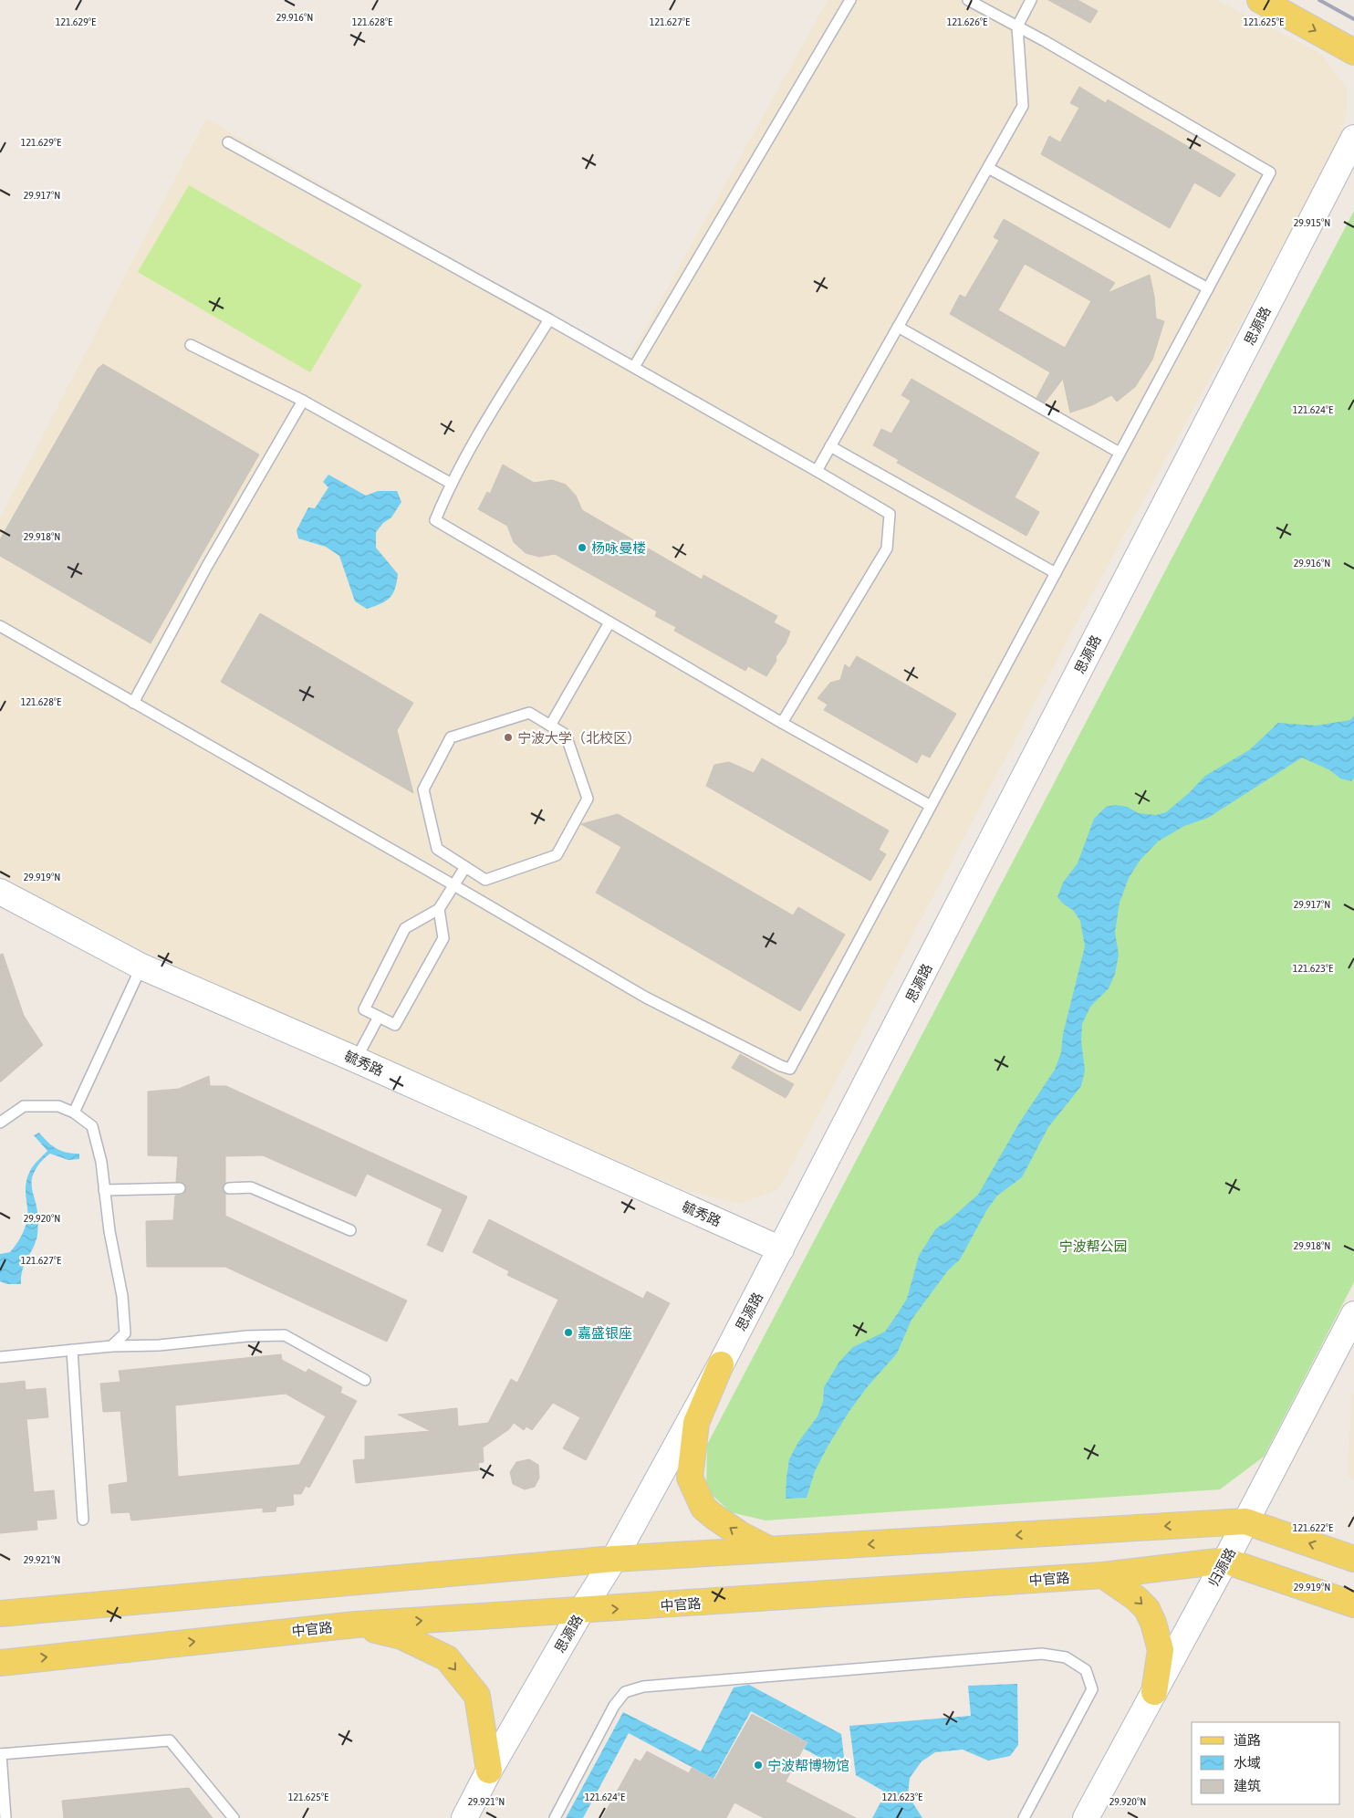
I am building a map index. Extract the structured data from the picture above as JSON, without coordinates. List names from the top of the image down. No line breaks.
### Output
{"streets":{"main road":["中官路"],"street":["思源路","毓秀路","归源路"]},"crossings":[["思源路","毓秀路"],["思源路","中官路"],["归源路","中官路"]],"parks":["宁波帮公园"],"places":["杨咏曼楼","宁波大学（北校区）","嘉盛银座","宁波帮博物馆"],"legend":["道路","水域","建筑"],"coordinates":["29.916°N","121.629°E","121.628°E","121.627°E","121.626°E","121.625°E","29.917°N","29.915°N","121.624°E","29.918°N","29.919°N","121.623°E","29.920°N","121.622°E","29.921°N"]}
